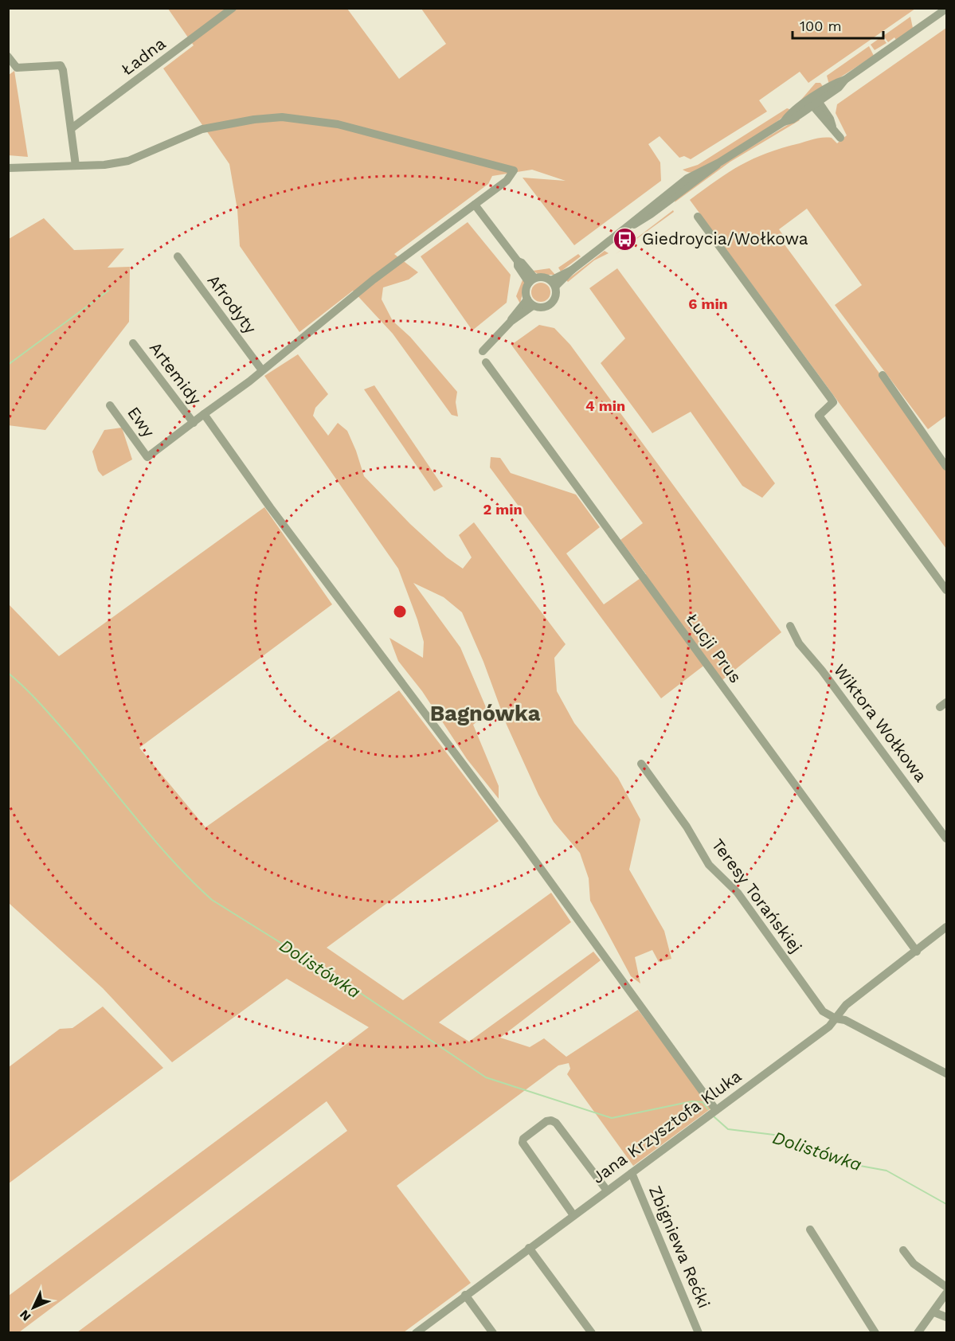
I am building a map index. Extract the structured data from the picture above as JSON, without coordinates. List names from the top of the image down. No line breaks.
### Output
{"streets":{"street":["Ładna","Afrodyty","Artemidy","Ewy","Łucji Prus","Wiktora Wołkowa","Teresy Torańskiej","Jana Krzysztofa Kluka","Zbigniewa Rećki"]},"crossings":[["Artemidy","Ewy"],["Łucji Prus","Jana Krzysztofa Kluka"],["Teresy Torańskiej","Jana Krzysztofa Kluka"],["Jana Krzysztofa Kluka","Zbigniewa Rećki"]],"districts":["Bagnówka"],"water":["Dolistówka"],"places":{"bus stop":["Giedroycia/Wołkowa"]},"scale_bar":"100 m","north":"bottom left","rings":["6 min","4 min","2 min"]}
